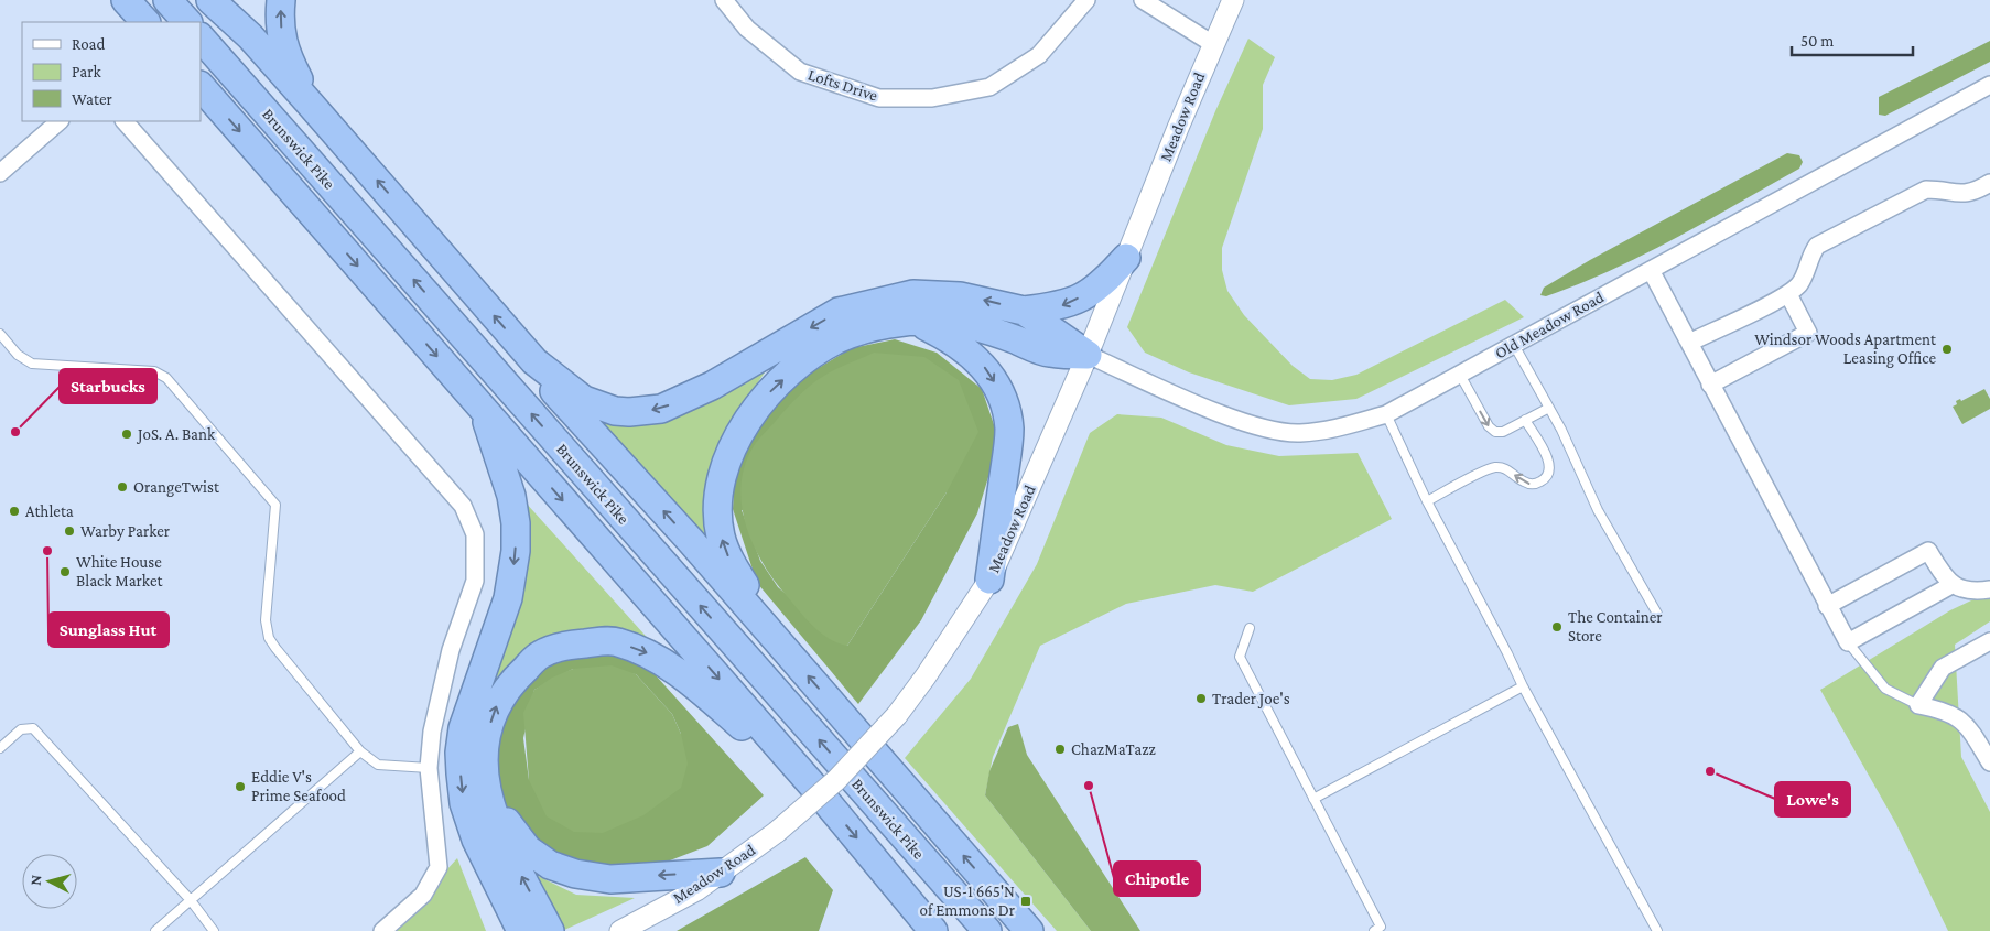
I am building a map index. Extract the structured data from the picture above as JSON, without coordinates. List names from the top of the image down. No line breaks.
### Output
{"streets":{"highway":["Brunswick Pike"],"street":["Lofts Drive","Meadow Road","Old Meadow Road"]},"crossings":[["Meadow Road","Old Meadow Road"]],"places":{"other":["Windsor Woods Apartment Leasing Office","Starbucks","JoS. A. Bank","OrangeTwist","Athleta","Warby Parker","Sunglass Hut","White House Black Market","The Container Store","Trader Joe's","ChazMaTazz","Lowe's","Chipotle","Eddie V's Prime Seafood"],"transit":["US-1 665'N of Emmons Dr"]},"legend":["Road","Park","Water"],"scale_bar":"50 m","north":"left"}
